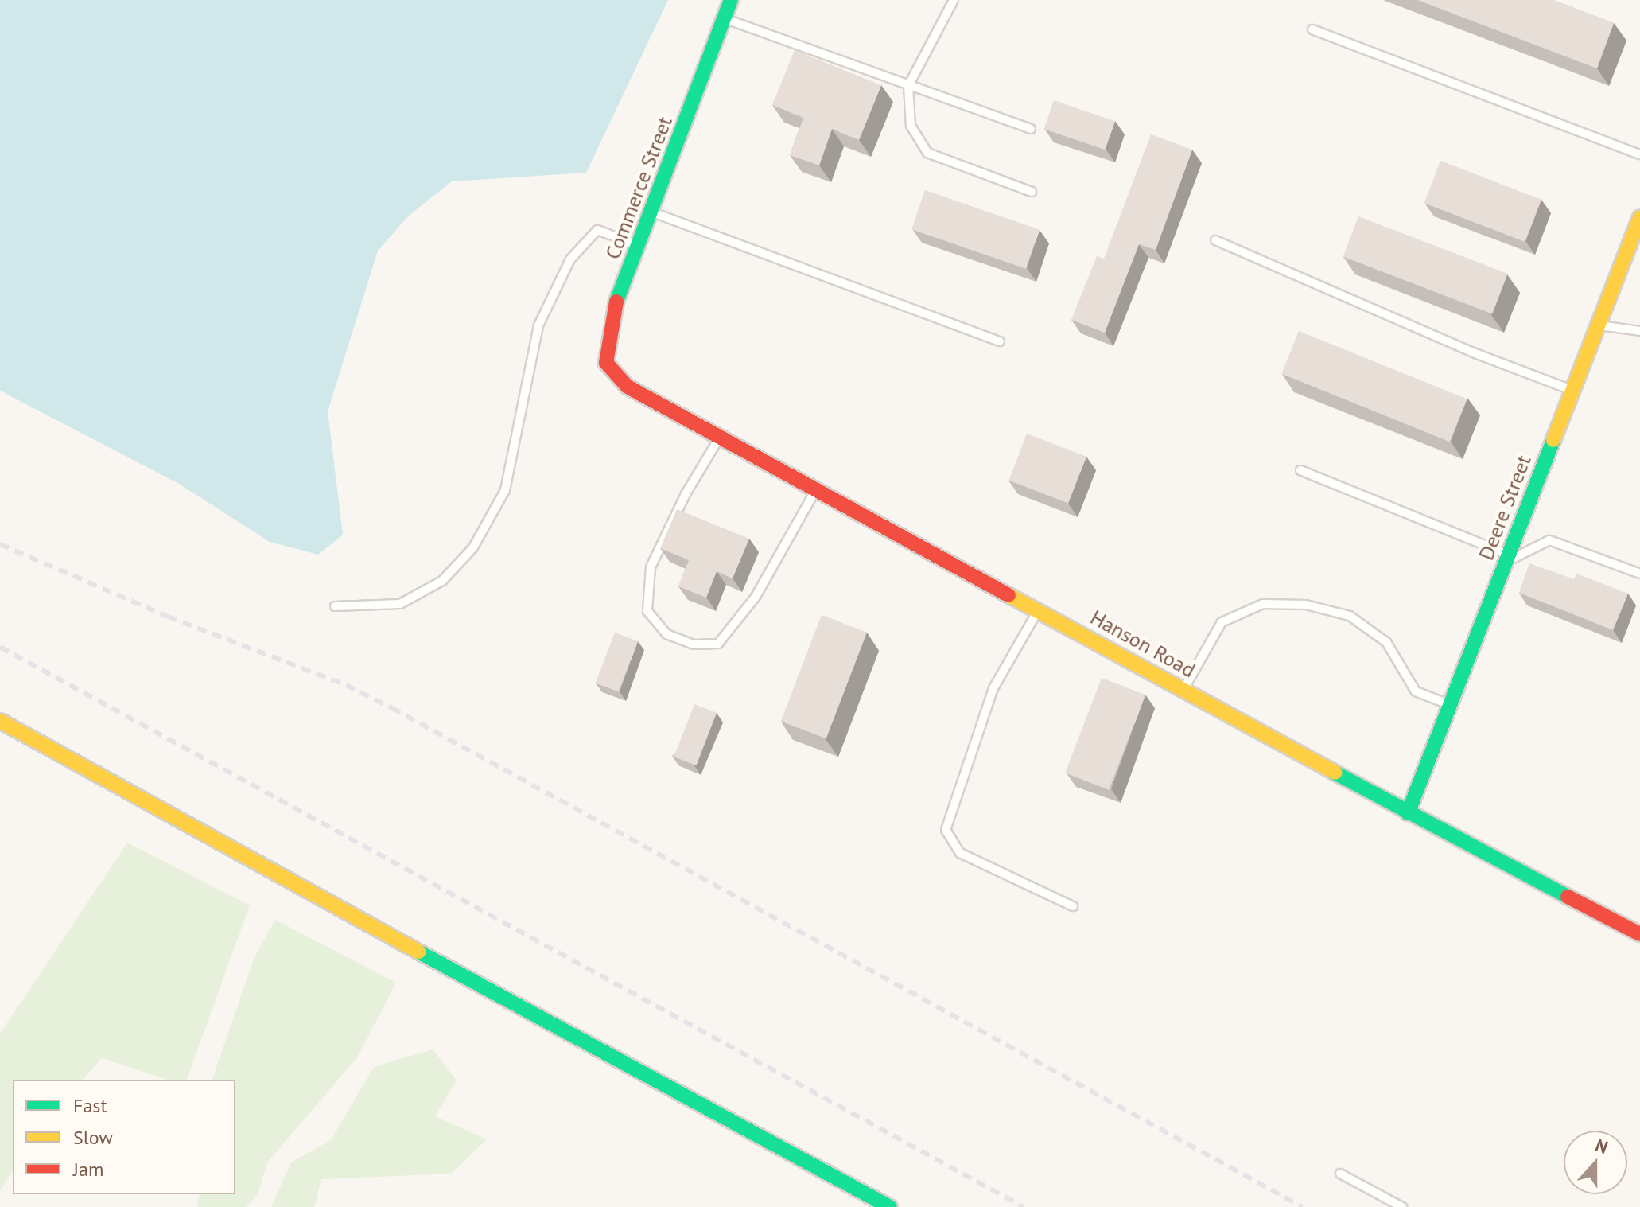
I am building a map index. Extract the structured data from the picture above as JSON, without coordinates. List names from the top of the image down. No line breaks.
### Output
{"streets":{"street":["Commerce Street","Deere Street","Hanson Road"]},"crossings":[["Commerce Street","Hanson Road"],["Deere Street","Hanson Road"]],"legend":["Fast","Slow","Jam"],"north":"top"}
